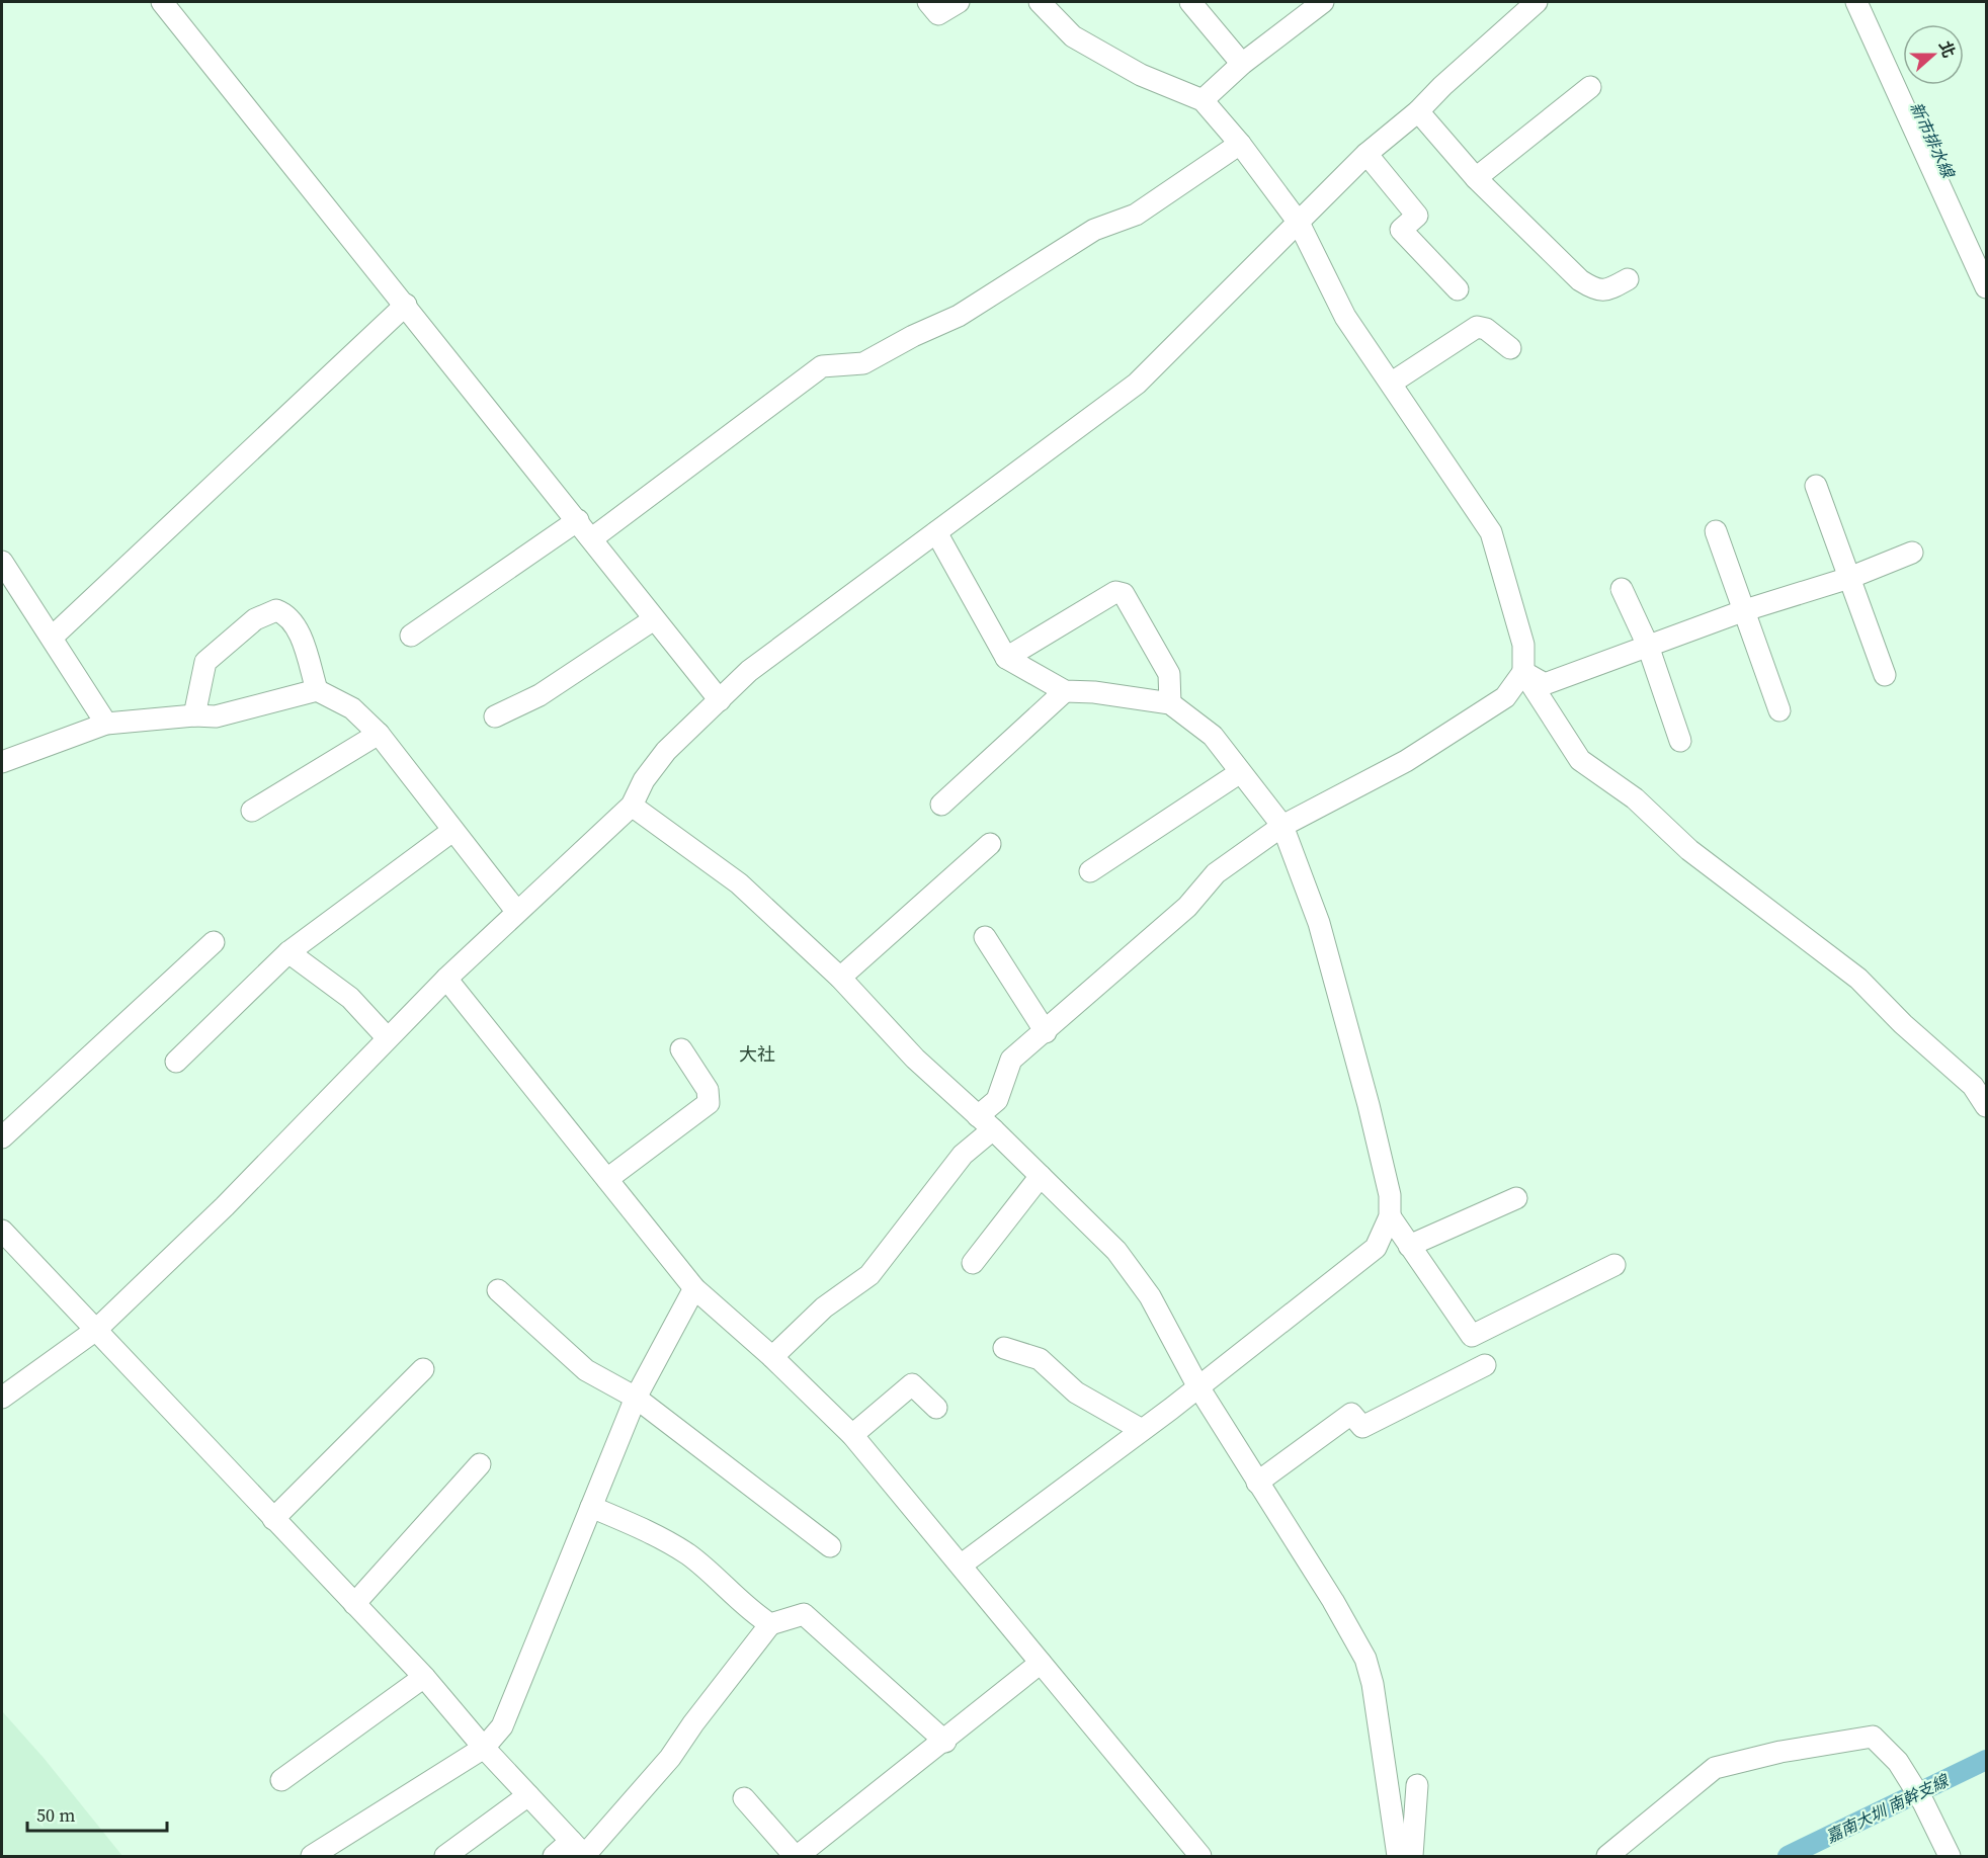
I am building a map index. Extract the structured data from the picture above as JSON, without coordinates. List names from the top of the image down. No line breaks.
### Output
{"districts":["大社"],"water":["新市排水線","嘉南大圳 南幹支線"],"scale_bar":"50 m","north":"right"}
